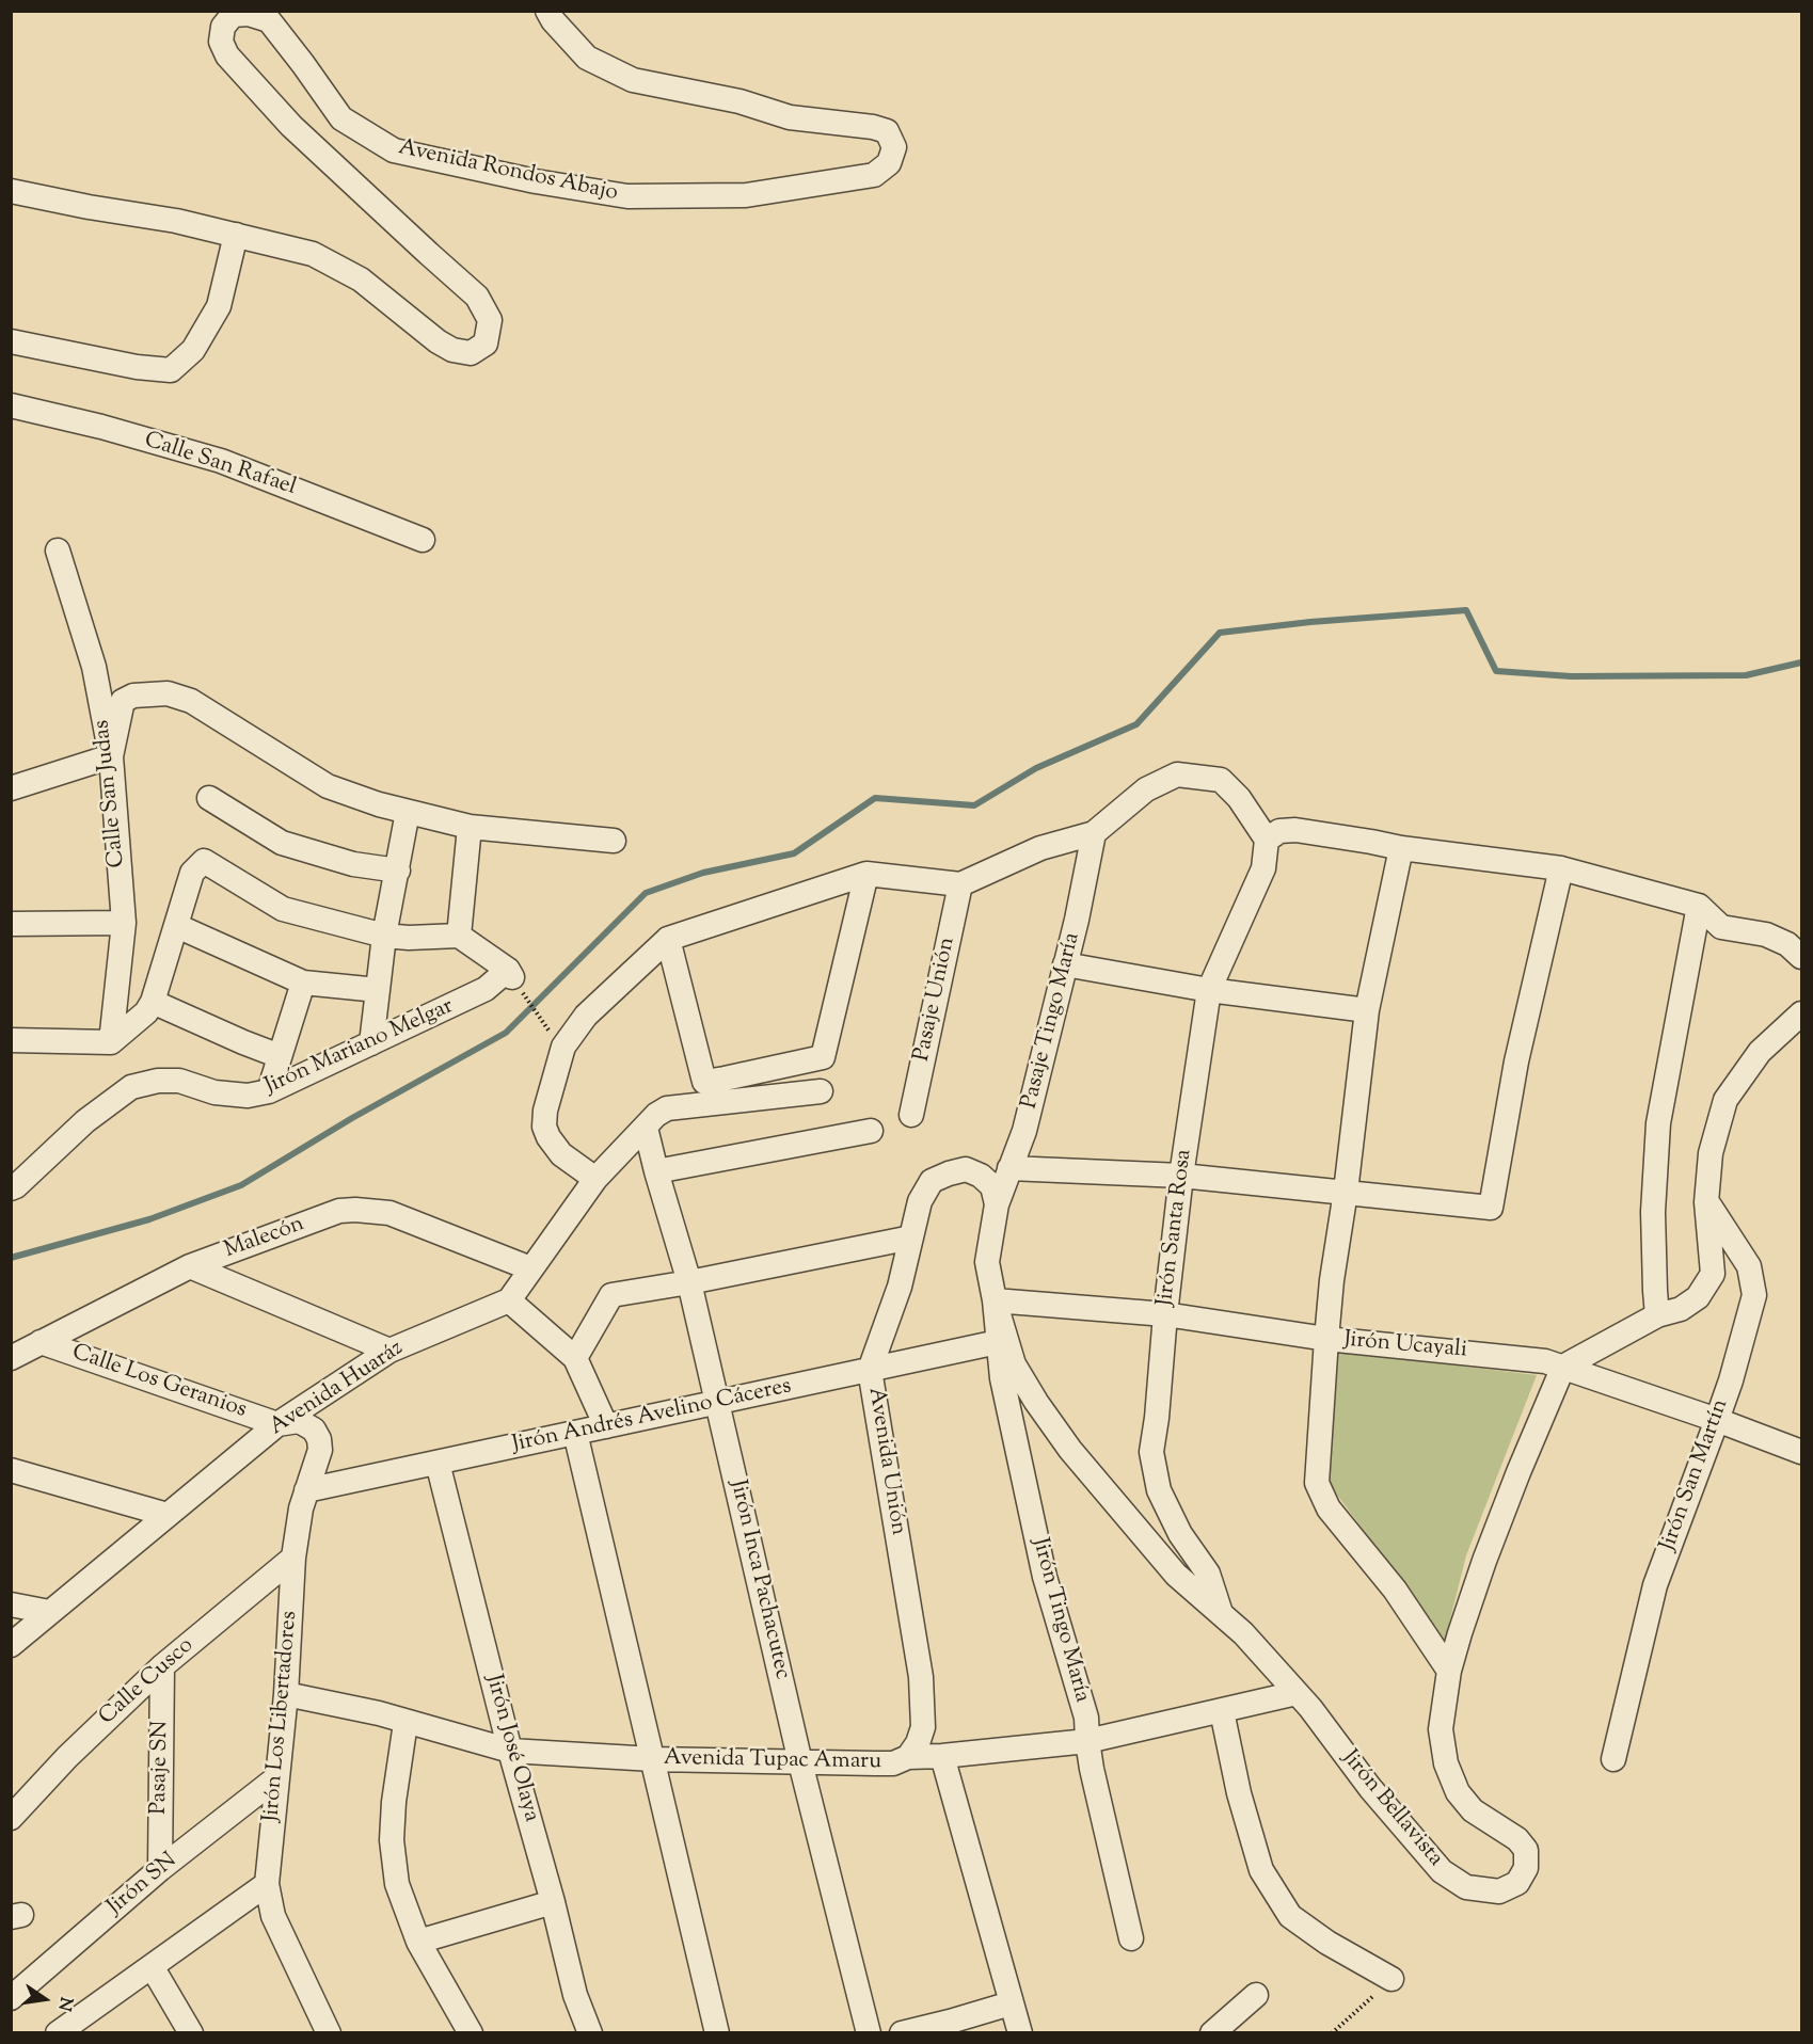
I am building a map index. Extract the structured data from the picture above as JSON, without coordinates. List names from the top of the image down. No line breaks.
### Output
{"streets":{"street":["Avenida Rondos Abajo","Calle San Rafael","Calle San Judas","Pasaje Unión","Pasaje Tingo María","Jirón Mariano Melgar","Jirón Santa Rosa","Malecón","Jirón Ucayali","Calle Los Geranios","Avenida Huaráz","Jirón Andrés Avelino Cáceres","Avenida Unión","Jirón San Martín","Jirón Inca Pachacutec","Jirón Tingo María","Calle Cusco","Jirón Los Libertadores","Jirón José Olaya","Avenida Tupac Amaru","Pasaje SN","Jirón Bellavista","Jirón SN"]},"crossings":[["Pasaje Tingo María","Jirón Santa Rosa"],["Pasaje Tingo María","Avenida Unión"],["Pasaje Tingo María","Jirón Bellavista"],["Jirón Santa Rosa","Jirón Ucayali"],["Jirón Santa Rosa","Jirón Bellavista"],["Malecón","Calle Los Geranios"],["Jirón Ucayali","Jirón San Martín"],["Jirón Ucayali","Jirón Tingo María"],["Jirón Ucayali","Jirón Bellavista"],["Calle Los Geranios","Avenida Huaráz"],["Calle Los Geranios","Jirón Los Libertadores"],["Avenida Huaráz","Jirón Los Libertadores"],["Jirón Andrés Avelino Cáceres","Avenida Unión"],["Jirón Andrés Avelino Cáceres","Jirón Inca Pachacutec"],["Jirón Andrés Avelino Cáceres","Jirón Tingo María"],["Jirón Andrés Avelino Cáceres","Jirón Los Libertadores"],["Jirón Andrés Avelino Cáceres","Jirón José Olaya"],["Avenida Unión","Avenida Tupac Amaru"],["Avenida Unión","Jirón Bellavista"],["Jirón Inca Pachacutec","Avenida Tupac Amaru"],["Jirón Tingo María","Avenida Tupac Amaru"],["Jirón Tingo María","Jirón Bellavista"],["Calle Cusco","Jirón Los Libertadores"],["Calle Cusco","Pasaje SN"],["Jirón Los Libertadores","Avenida Tupac Amaru"],["Jirón Los Libertadores","Jirón SN"],["Jirón José Olaya","Avenida Tupac Amaru"],["Avenida Tupac Amaru","Jirón Bellavista"],["Pasaje SN","Jirón SN"]],"north":"right"}
